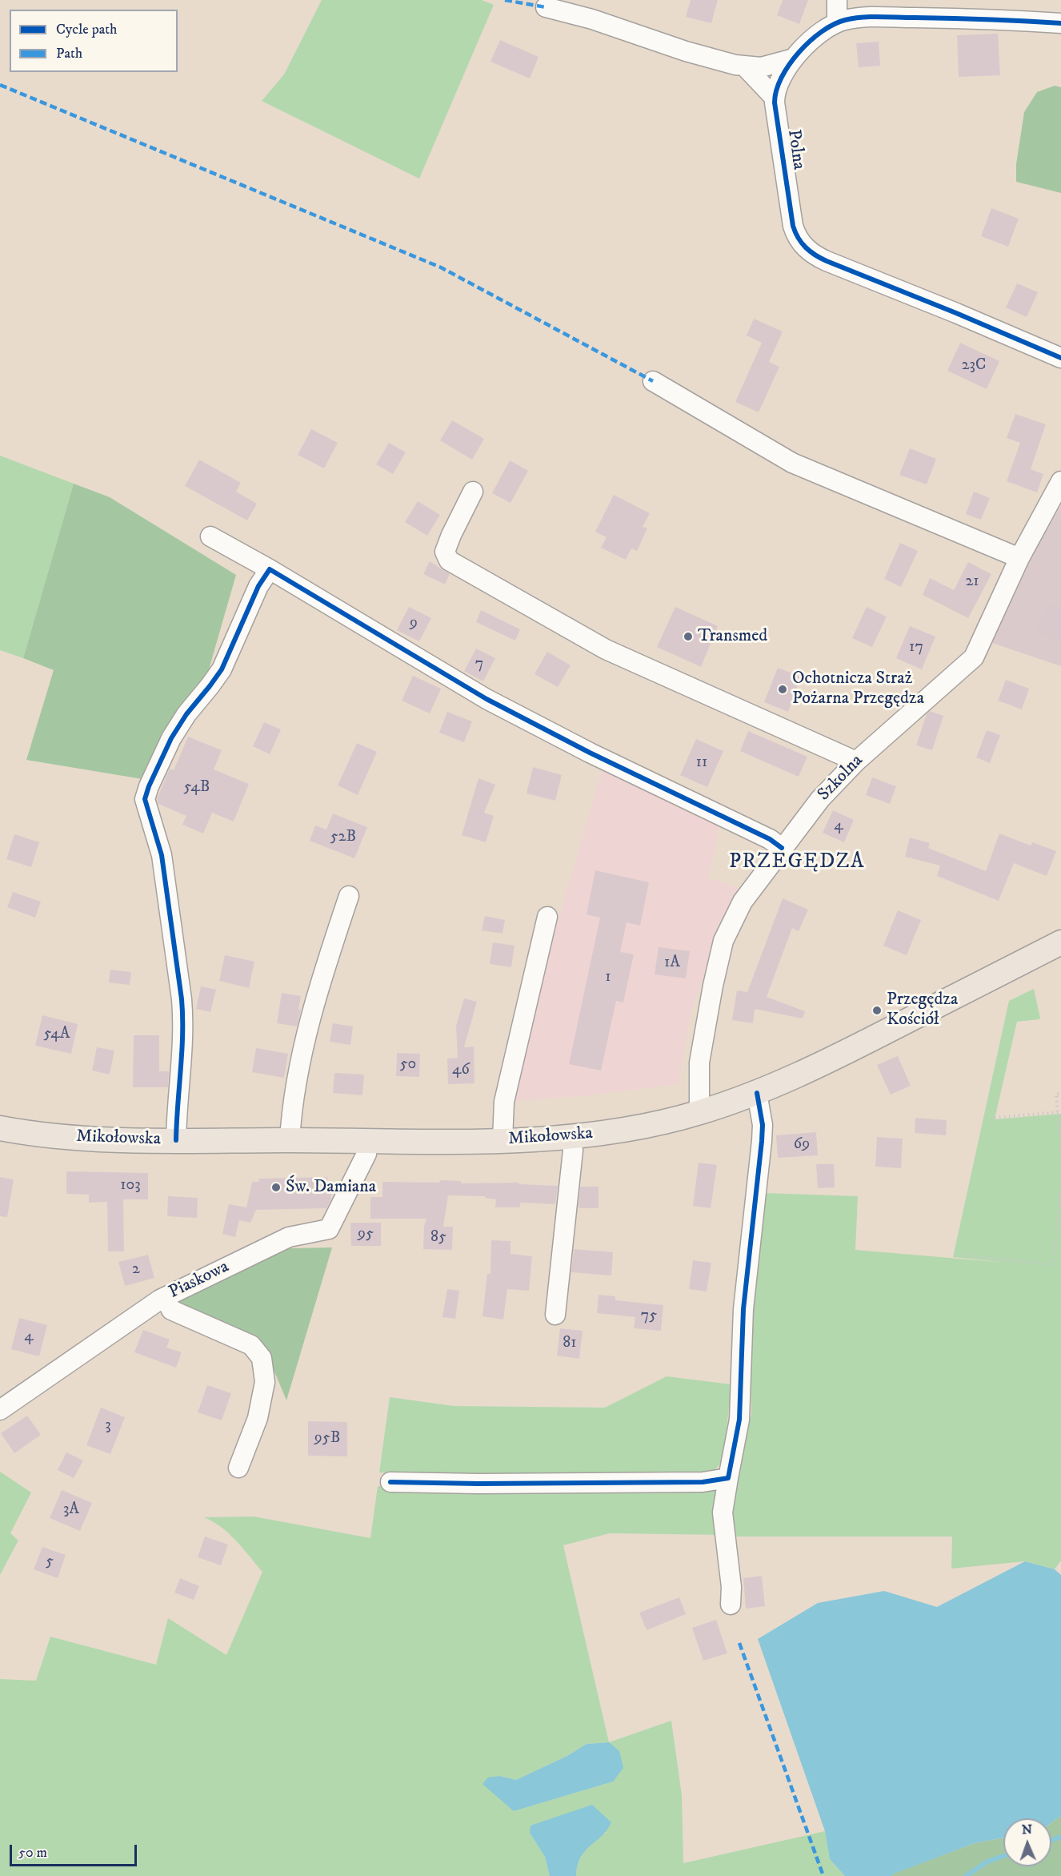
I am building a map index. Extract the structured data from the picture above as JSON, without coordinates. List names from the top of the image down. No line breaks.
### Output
{"streets":{"main road":["Mikołowska"],"street":["Polna","Szkolna","Piaskowa"]},"crossings":[["Szkolna","Mikołowska"],["Mikołowska","Piaskowa"]],"districts":["PRZEGĘDZA"],"places":["Transmed","Ochotnicza Straż Pożarna Przegędza","Przegędza Kościół","Św. Damiana"],"house_numbers":["23C","21","9","17","7","11","54B","4","52B","1A","1","54A","50","46","69","103","95","85","2","75","4","81","3","95B","3A","5"],"legend":["Cycle path","Path"],"scale_bar":"50 m","north":"top"}
